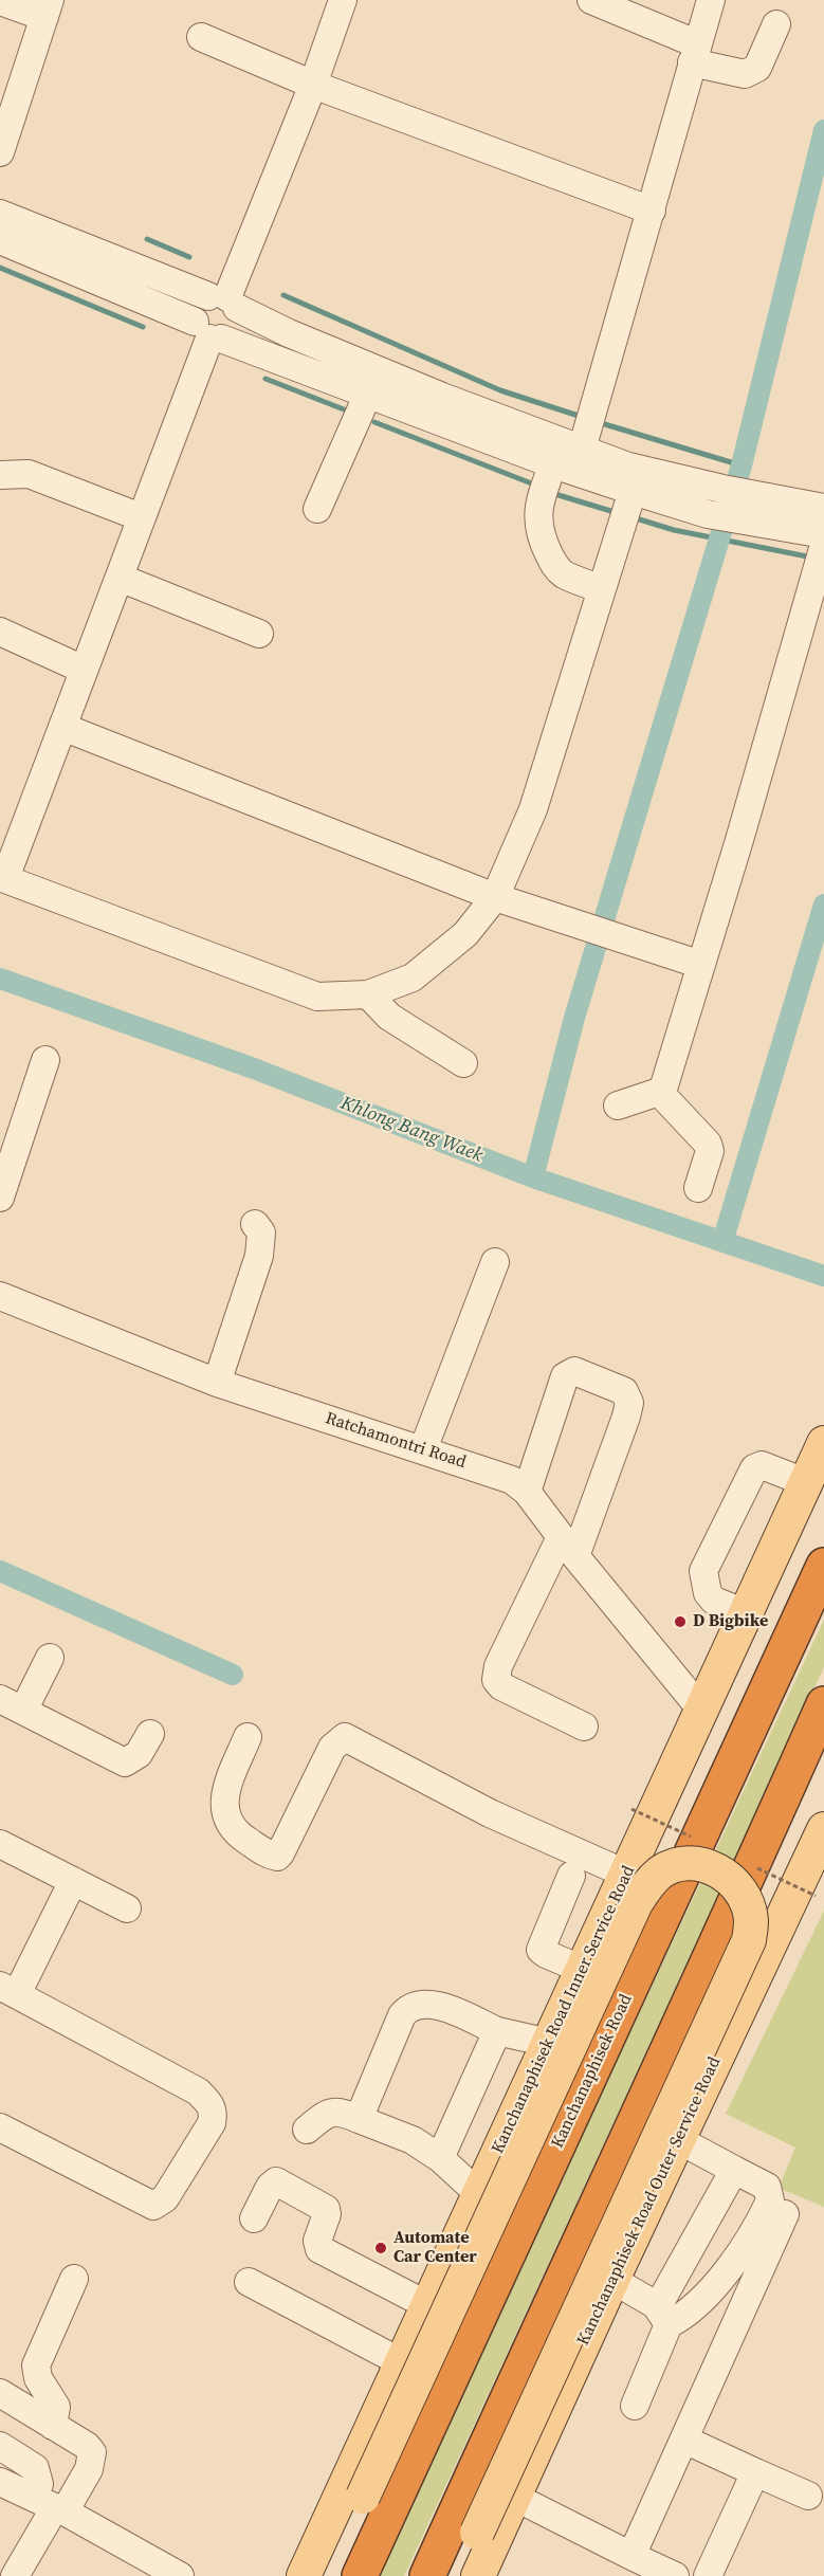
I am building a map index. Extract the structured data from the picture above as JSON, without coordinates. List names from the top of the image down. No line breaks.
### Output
{"streets":{"highway":["Kanchanaphisek Road"],"main road":["Kanchanaphisek Road Inner Service Road","Kanchanaphisek Road Outer Service Road"],"street":["Ratchamontri Road"]},"crossings":[["Ratchamontri Road","Kanchanaphisek Road Inner Service Road"]],"water":["Khlong Bang Waek"],"places":["D Bigbike","Automate Car Center"]}
